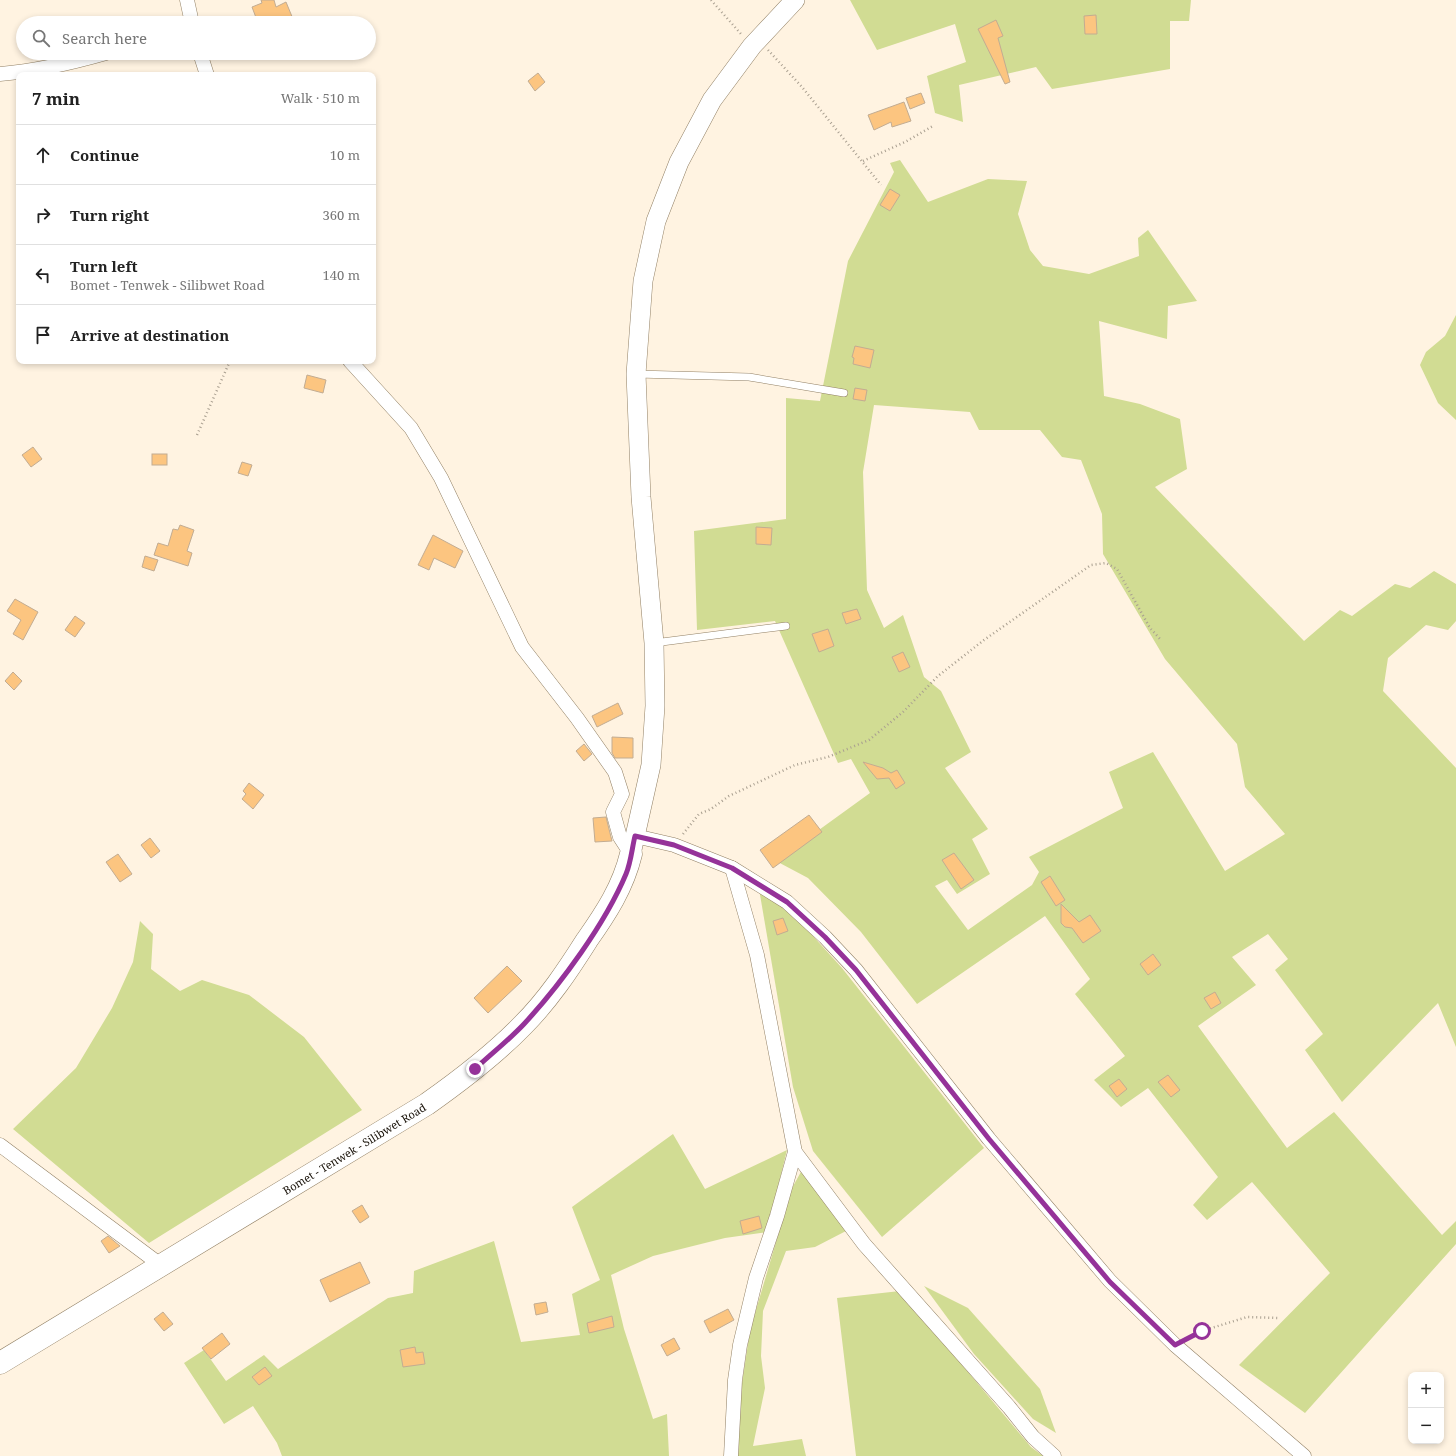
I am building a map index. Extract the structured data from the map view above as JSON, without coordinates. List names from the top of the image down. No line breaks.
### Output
{"streets":{"main road":["Bomet - Tenwek - Silibwet Road"]},"page":{"search":"Search here","heading":["7 min","Walk · 510 m"],"list":[["Continue","10 m"],["Turn right","360 m"],["Turn left","Bomet - Tenwek - Silibwet Road","140 m"],"Arrive at destination"],"map_buttons":["+","−"]}}
